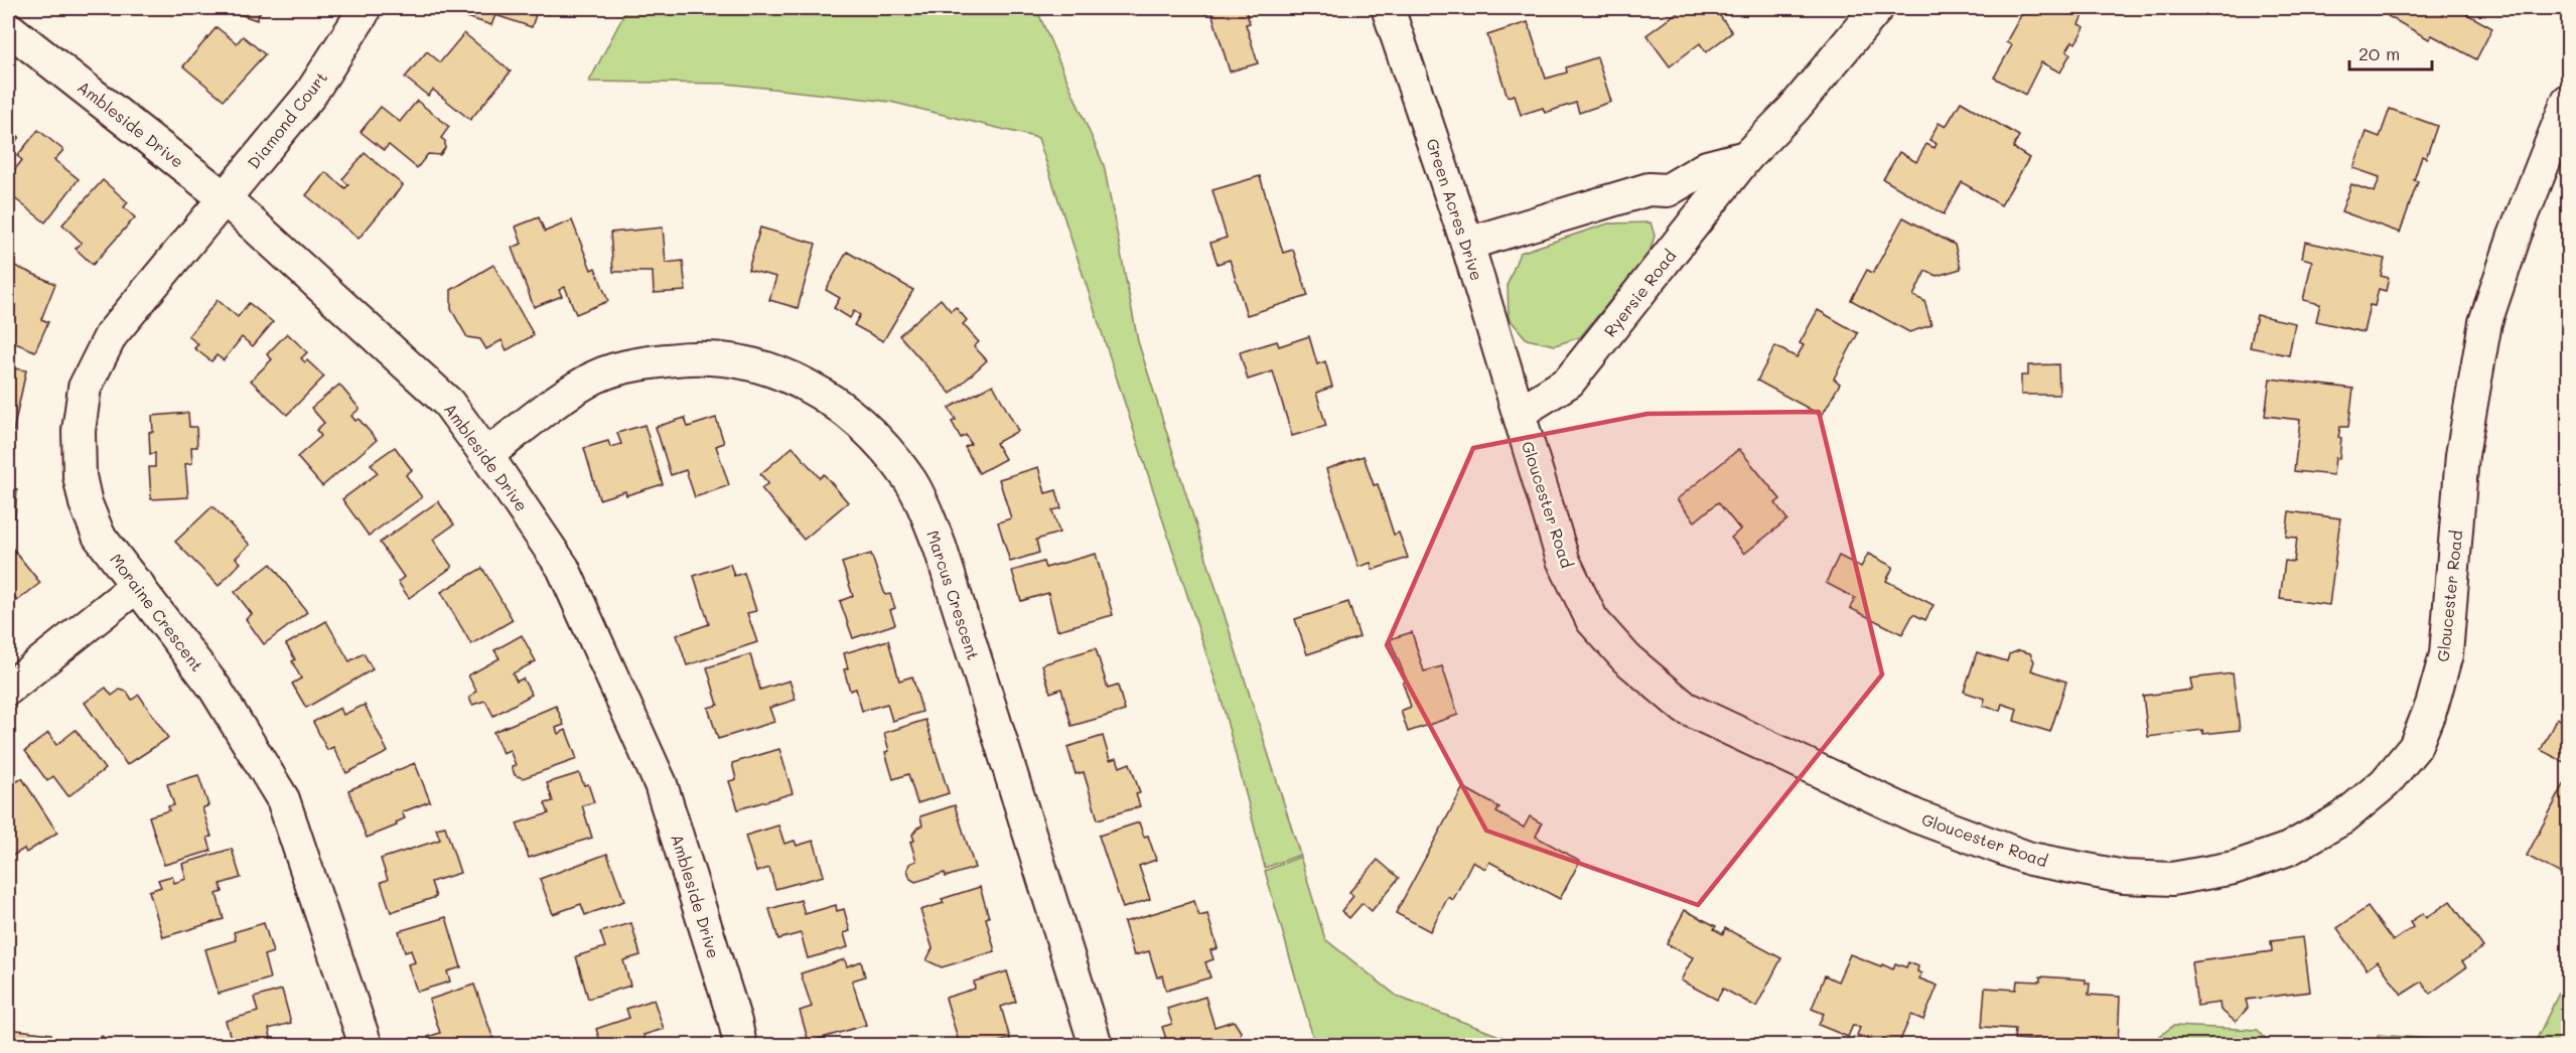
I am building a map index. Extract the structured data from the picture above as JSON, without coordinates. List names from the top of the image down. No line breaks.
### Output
{"streets":{"street":["Diamond Court","Ambleside Drive","Green Acres Drive","Ryersie Road","Gloucester Road","Marcus Crescent","Moraine Crescent"]},"crossings":[["Diamond Court","Ambleside Drive"],["Diamond Court","Moraine Crescent"],["Ambleside Drive","Marcus Crescent"],["Ambleside Drive","Moraine Crescent"],["Green Acres Drive","Ryersie Road"],["Green Acres Drive","Gloucester Road"],["Ryersie Road","Gloucester Road"]],"scale_bar":"20 m"}
